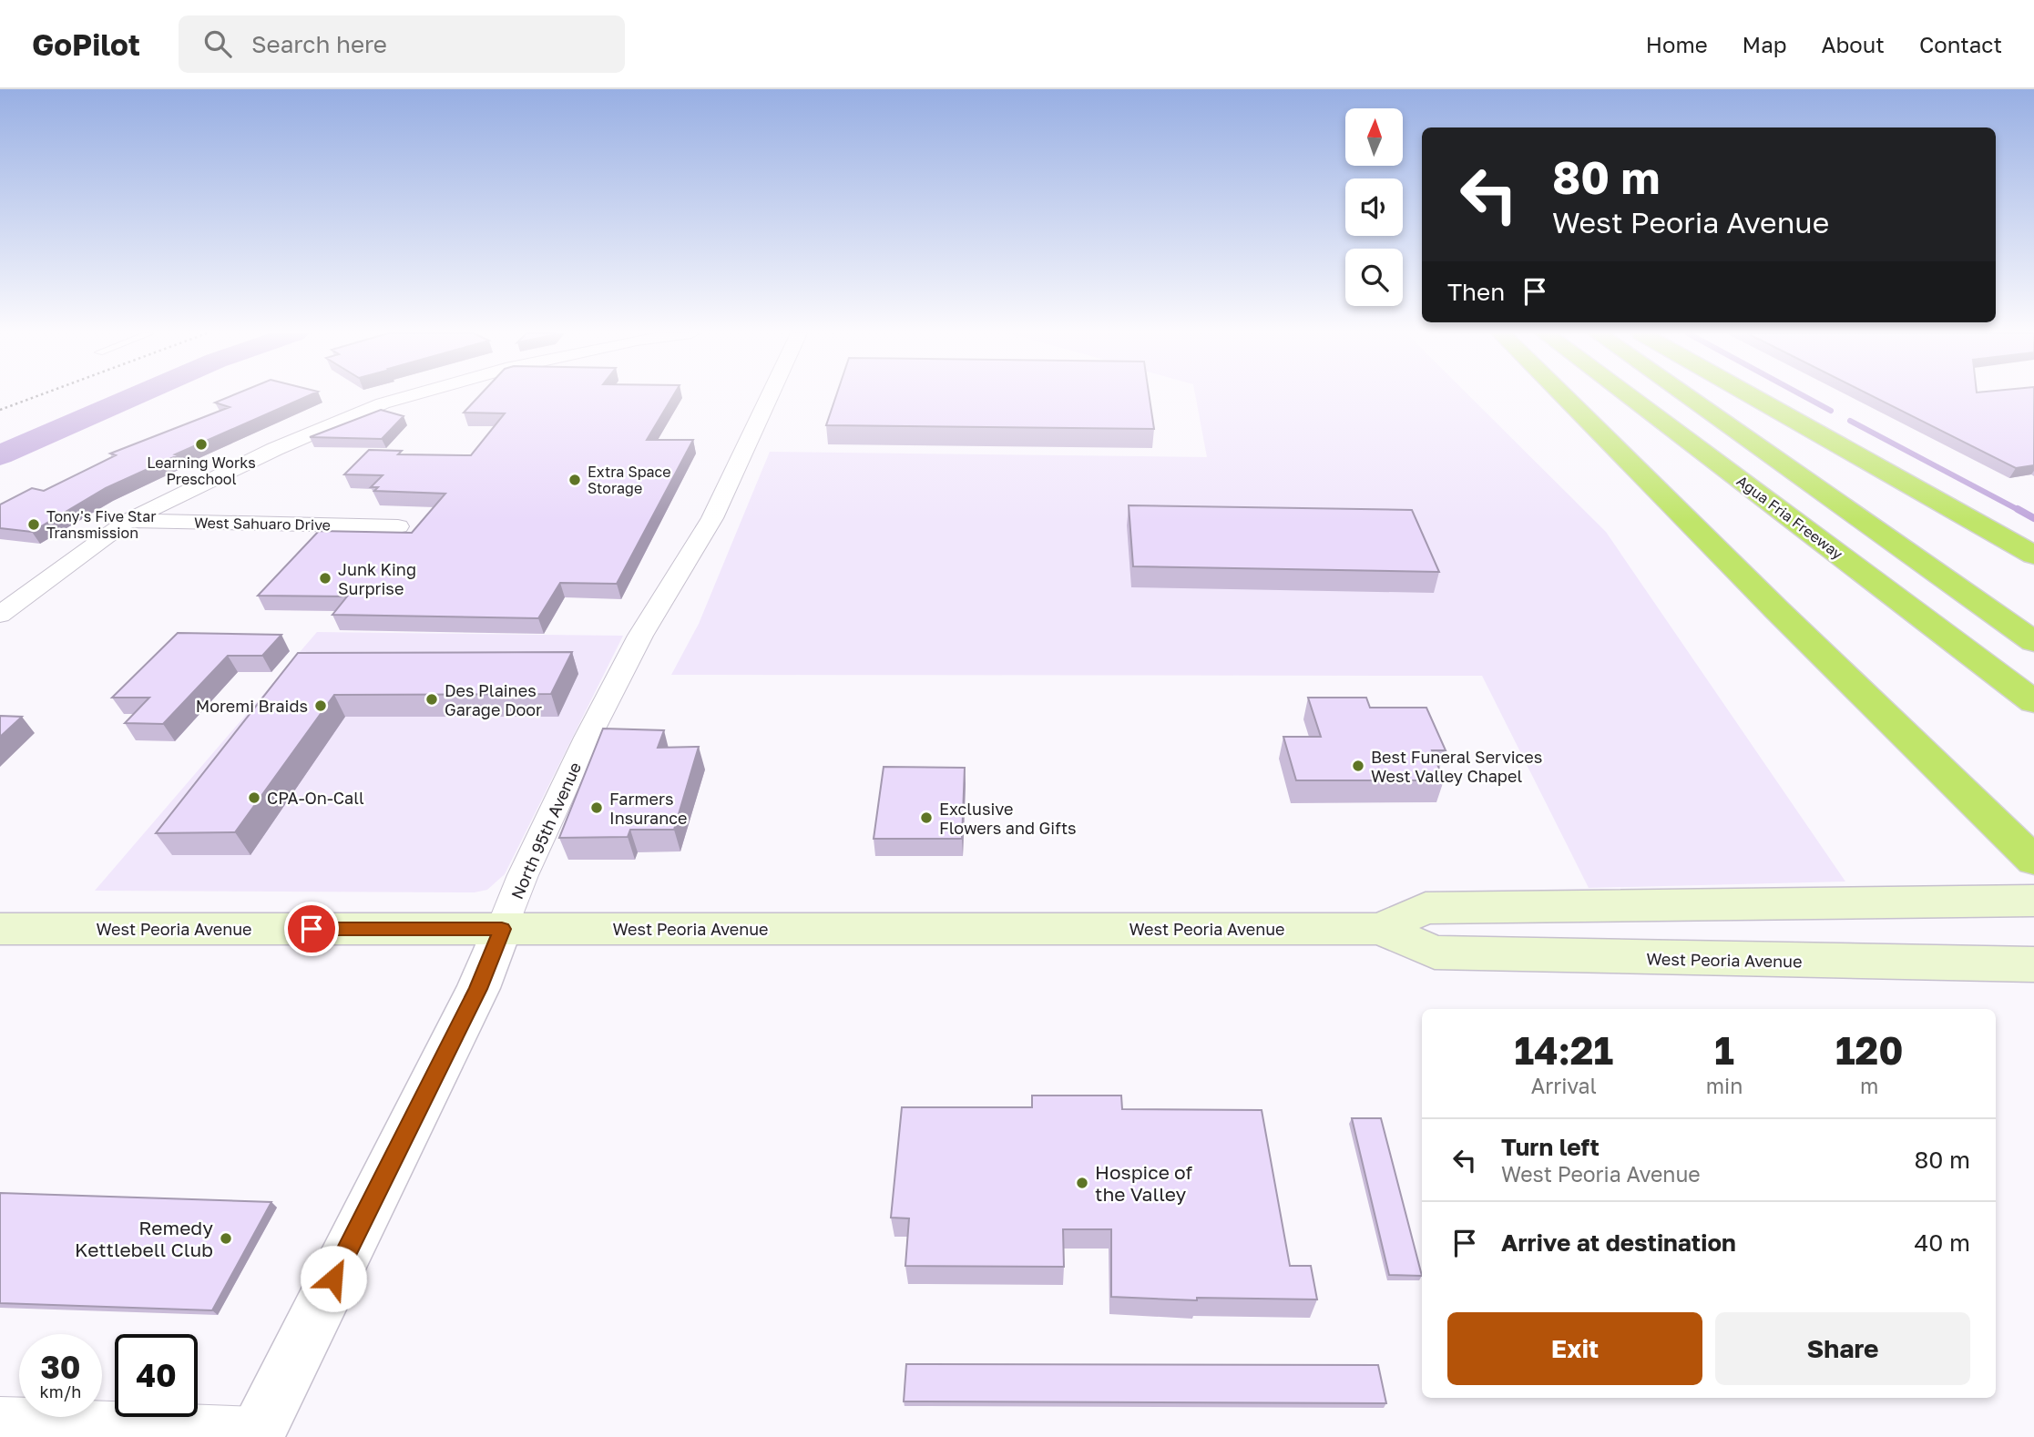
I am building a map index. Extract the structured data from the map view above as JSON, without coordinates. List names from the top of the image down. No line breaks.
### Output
{"streets":{"highway":["Agua Fria Freeway"],"main road":["West Peoria Avenue"],"street":["West Sahuaro Drive","North 95th Avenue"]},"crossings":[["North 95th Avenue","West Peoria Avenue"]],"places":["Learning Works Preschool","Extra Space Storage","Tony's Five Star Transmission","Junk King Surprise","Des Plaines Garage Door","Moremi Braids","Best Funeral Services West Valley Chapel","CPA-On-Call","Farmers Insurance","Exclusive Flowers and Gifts","Hospice of the Valley","Remedy Kettlebell Club"],"north":"top","page":{"header":"GoPilot","search":"Search here","nav":["Home","Map","About","Contact"],"turn":["80 m","West Peoria Avenue"],"then":"Then","eta":["14:21","Arrival","1","min","120","m"],"list":[{"name":"Turn left","note":"West Peoria Avenue","value":"80 m"},{"name":"Arrive at destination","value":"40 m"}],"buttons":["Exit","Share"],"speed":"30 km/h","limit":"40"}}
